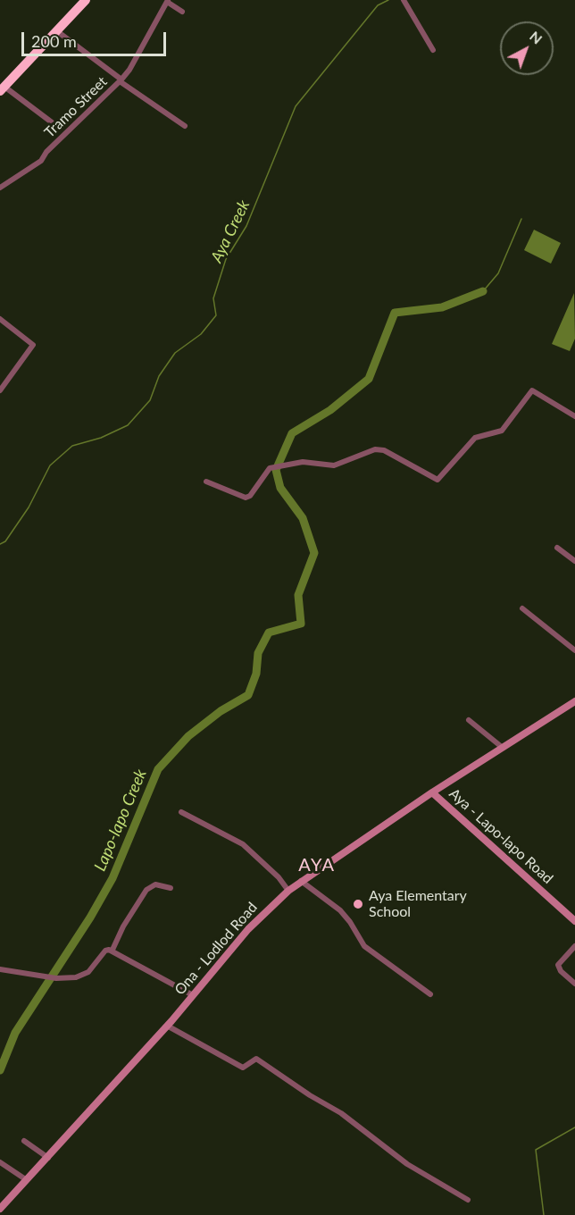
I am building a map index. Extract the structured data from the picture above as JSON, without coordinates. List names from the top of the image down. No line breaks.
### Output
{"streets":{"main road":["Aya - Lapo-lapo Road","Ona - Lodlod Road"],"street":["Tramo Street"]},"crossings":[["Aya - Lapo-lapo Road","Ona - Lodlod Road"]],"districts":["AYA"],"water":["Aya Creek","Lapo-lapo Creek"],"places":["Aya Elementary School"],"scale_bar":"200 m","north":"top right"}
